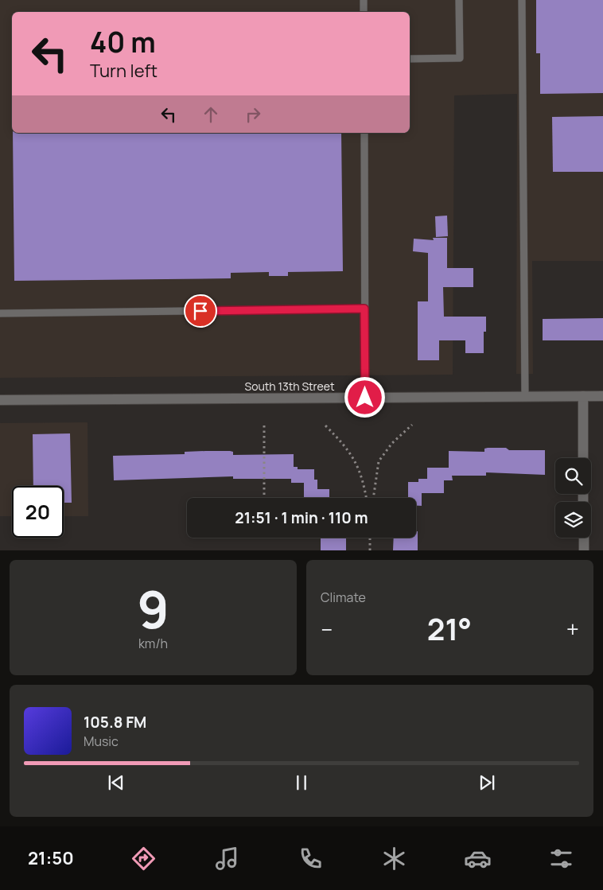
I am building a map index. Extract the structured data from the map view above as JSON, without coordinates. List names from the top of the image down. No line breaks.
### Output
{"streets":{"street":["South 13th Street"]},"page":{"turn":["40 m","Turn left"],"limit":"20","trip":"21:51 · 1 min · 110 m","tile":[["9","km/h"],"Climate"],"heat":["−","21°","+"],"song":["105.8 FM","Music"],"tabs":"21:50"}}
